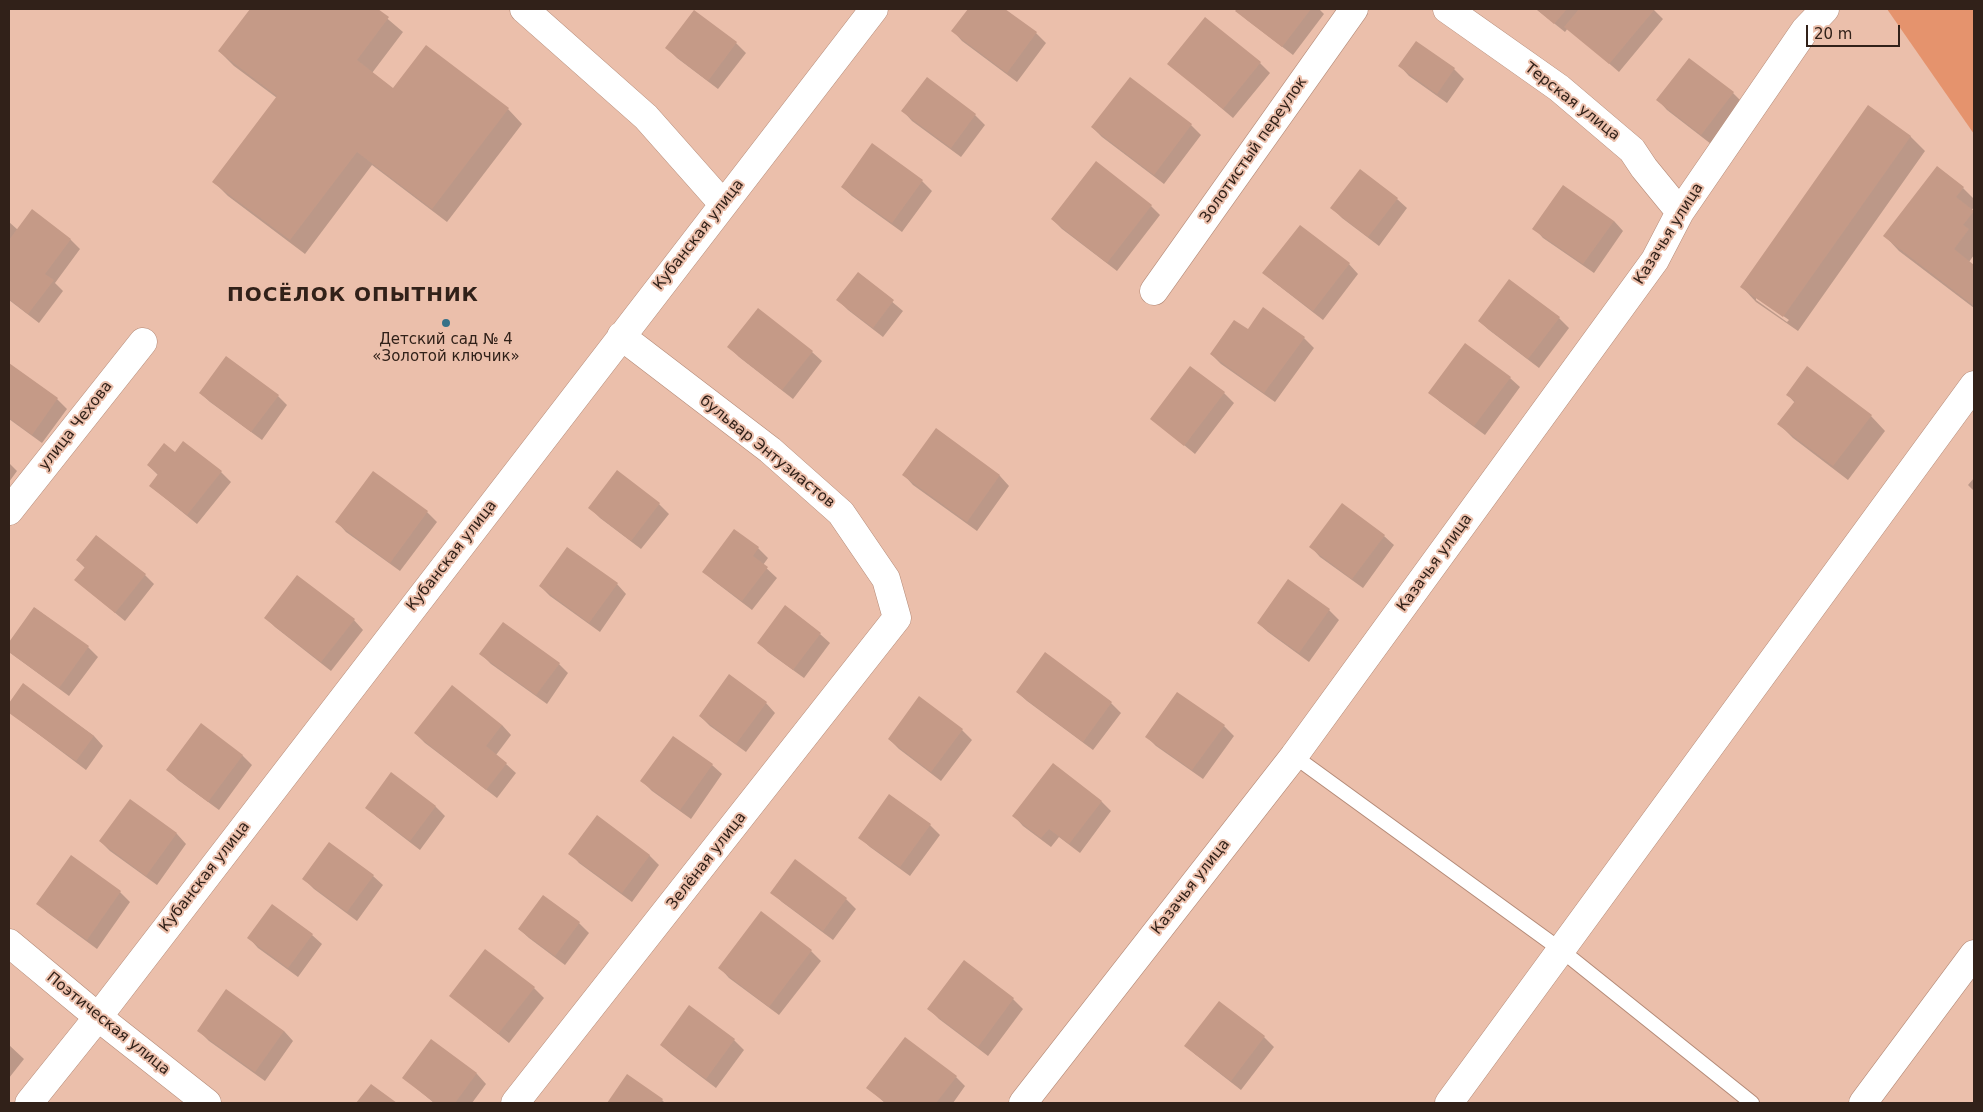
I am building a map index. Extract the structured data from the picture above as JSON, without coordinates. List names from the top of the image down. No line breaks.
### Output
{"streets":{"street":["Терская улица","Золотистый переулок","Казачья улица","Кубанская улица","улица Чехова","бульвар Энтузиастов","Зелёная улица","Поэтическая улица"]},"crossings":[["Терская улица","Казачья улица"],["Кубанская улица","бульвар Энтузиастов"],["Кубанская улица","Поэтическая улица"],["бульвар Энтузиастов","Зелёная улица"]],"districts":["ПОСЁЛОК ОПЫТНИК"],"places":["Детский сад № 4 «Золотой ключик»"],"scale_bar":"20 m"}
